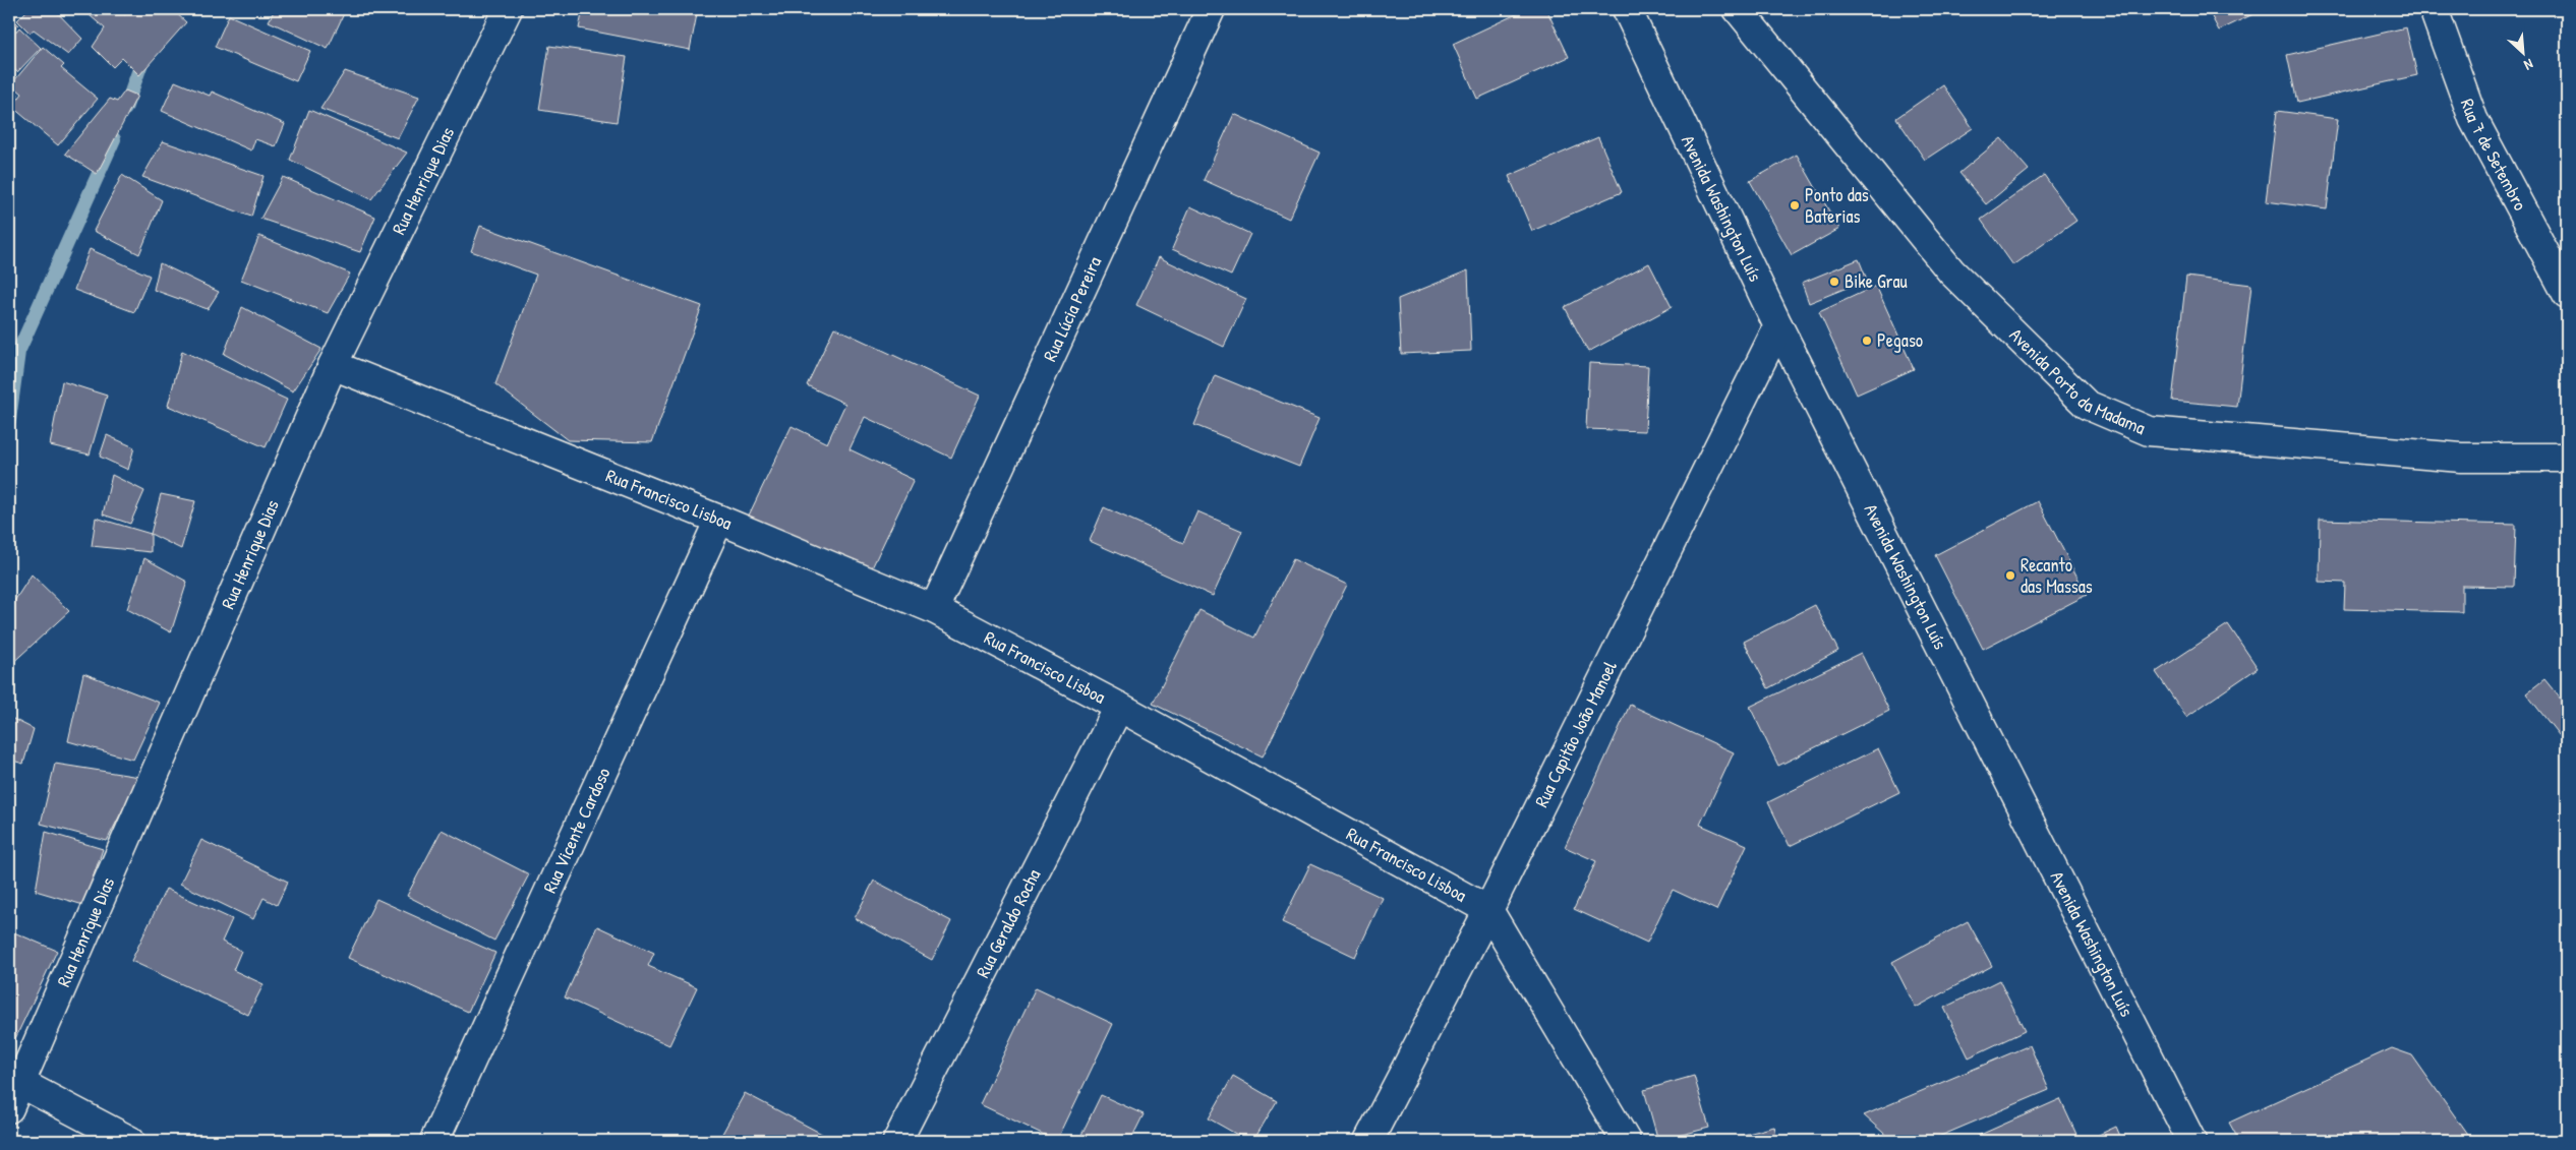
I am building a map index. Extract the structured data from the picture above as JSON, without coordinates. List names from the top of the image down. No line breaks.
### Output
{"streets":{"street":["Rua 7 de Setembro","Rua Henrique Dias","Avenida Washington Luís","Rua Lúcia Pereira","Avenida Porto da Madama","Rua Francisco Lisboa","Rua Capitão João Manoel","Rua Vicente Cardoso","Rua Geraldo Rocha"]},"crossings":[["Rua Henrique Dias","Rua Francisco Lisboa"],["Avenida Washington Luís","Rua Capitão João Manoel"],["Rua Lúcia Pereira","Rua Francisco Lisboa"],["Rua Francisco Lisboa","Rua Capitão João Manoel"],["Rua Francisco Lisboa","Rua Vicente Cardoso"],["Rua Francisco Lisboa","Rua Geraldo Rocha"]],"places":["Ponto das Baterias","Bike Grau","Pegaso","Recanto das Massas"],"north":"bottom right"}
